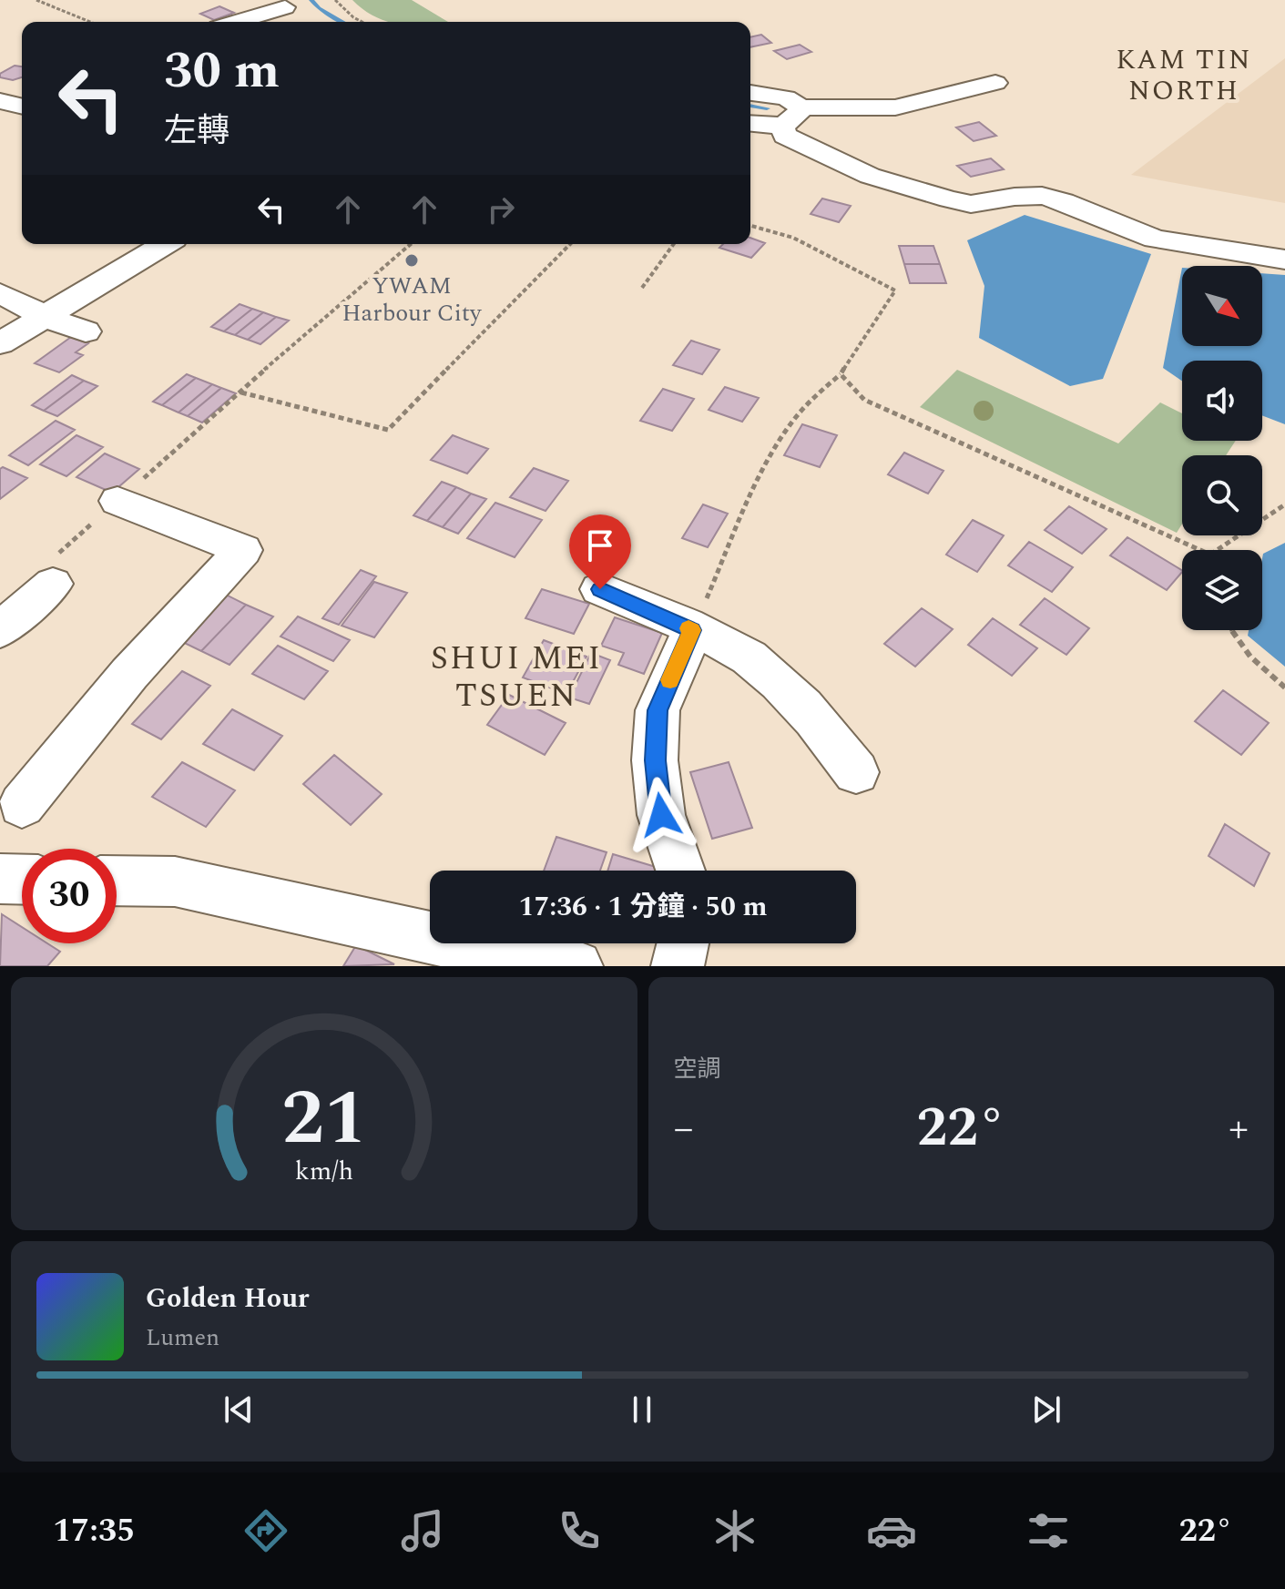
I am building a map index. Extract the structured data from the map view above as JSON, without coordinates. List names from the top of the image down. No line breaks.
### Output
{"districts":["KAM TIN NORTH","SHUI MEI TSUEN"],"places":["YWAM Harbour City"],"north":"bottom right","page":{"turn":["30 m","左轉"],"limit":"30","trip":"17:36 · 1 分鐘 · 50 m","tile":"空調","heat":["−","22°","+"],"song":["Golden Hour","Lumen"],"tabs":["17:35","22°"],"gauge":["21","km/h"]}}
